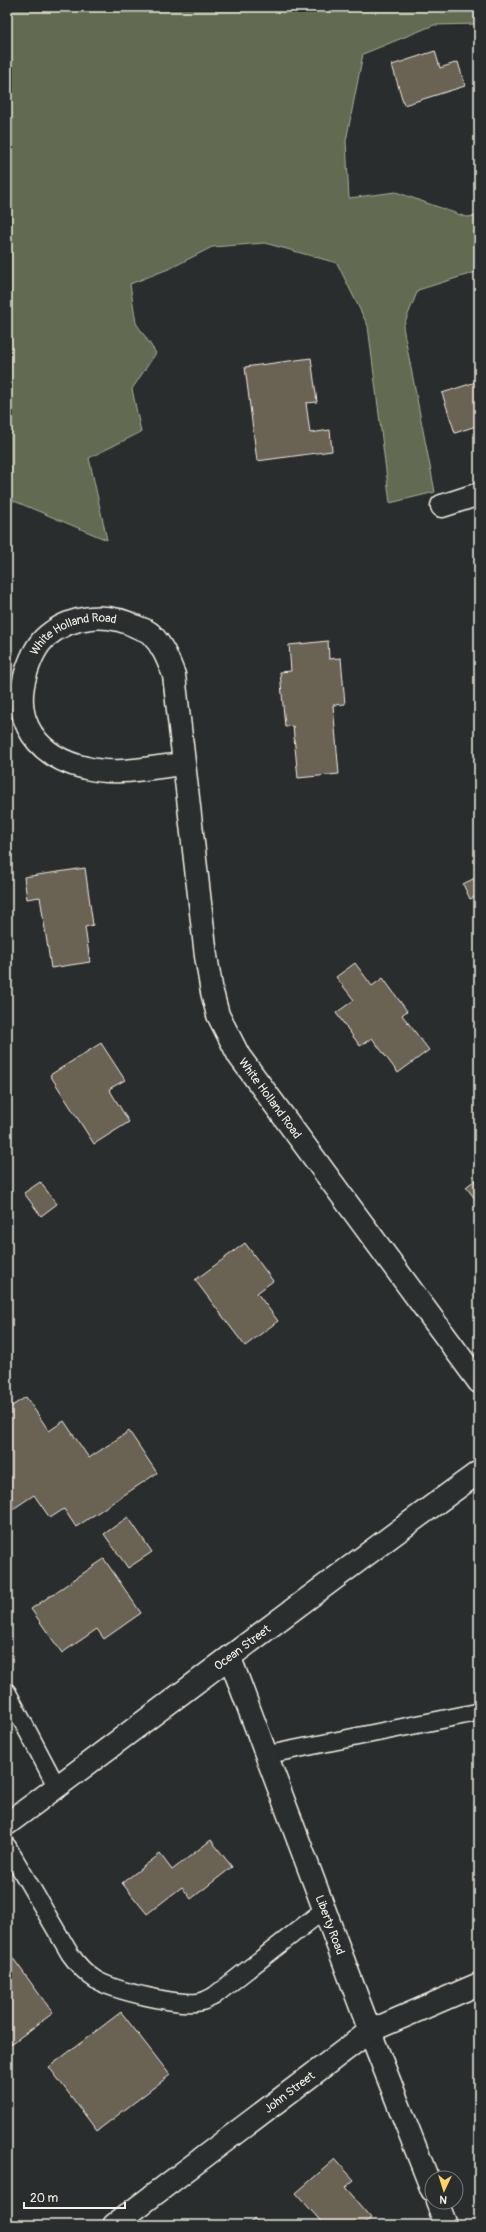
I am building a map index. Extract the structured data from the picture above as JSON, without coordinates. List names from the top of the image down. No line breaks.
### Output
{"streets":{"street":["White Holland Road","Ocean Street","Liberty Road","John Street"]},"crossings":[["Ocean Street","Liberty Road"],["Liberty Road","John Street"]],"scale_bar":"20 m","north":"bottom"}
